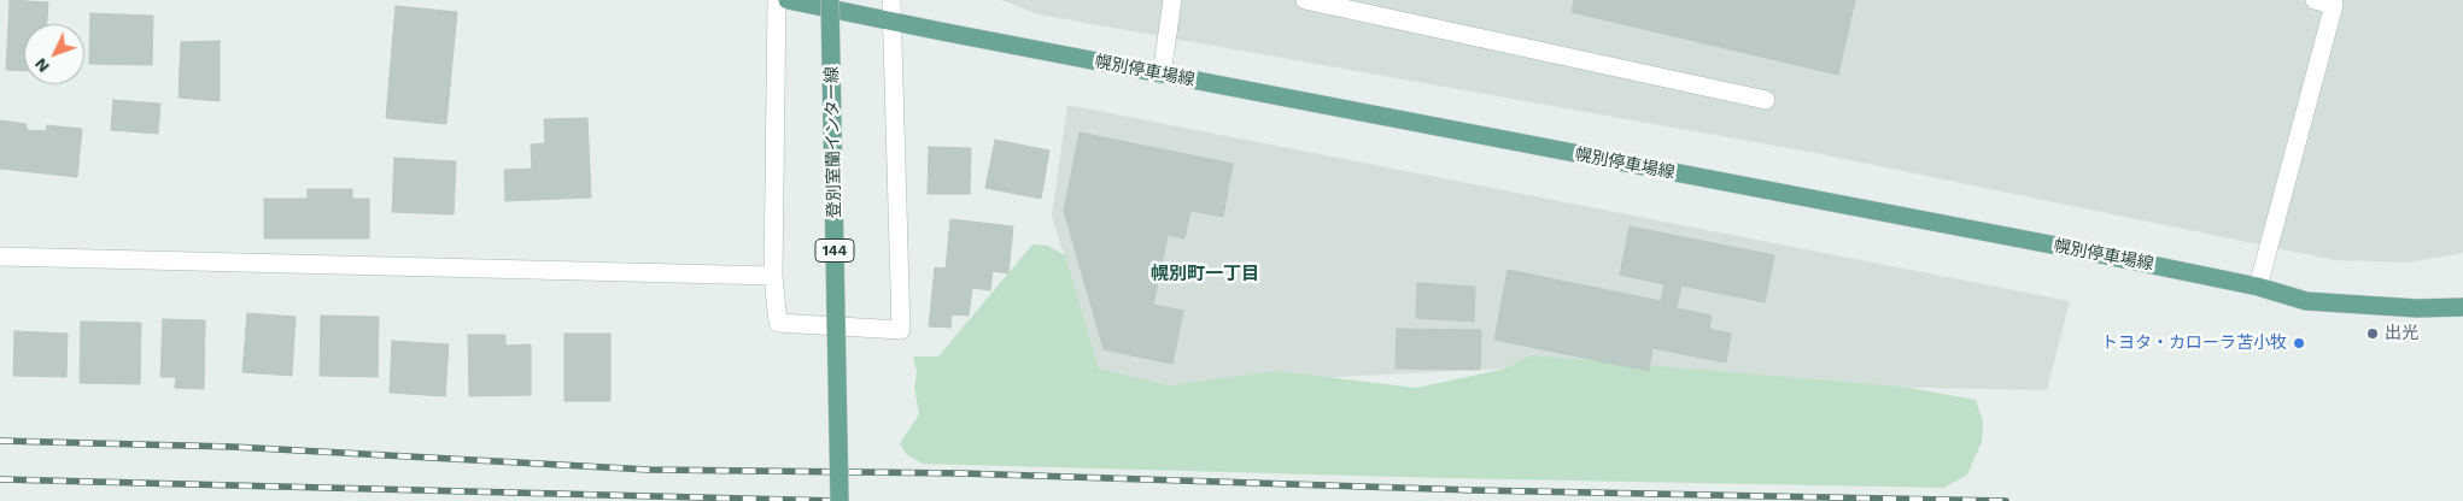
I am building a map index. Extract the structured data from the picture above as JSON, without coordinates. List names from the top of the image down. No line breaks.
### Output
{"streets":{"main road":["幌別停車場線","登別室蘭インター線","144"]},"districts":["幌別町一丁目"],"places":["出光","トヨタ・カローラ苫小牧"],"north":"bottom left"}
